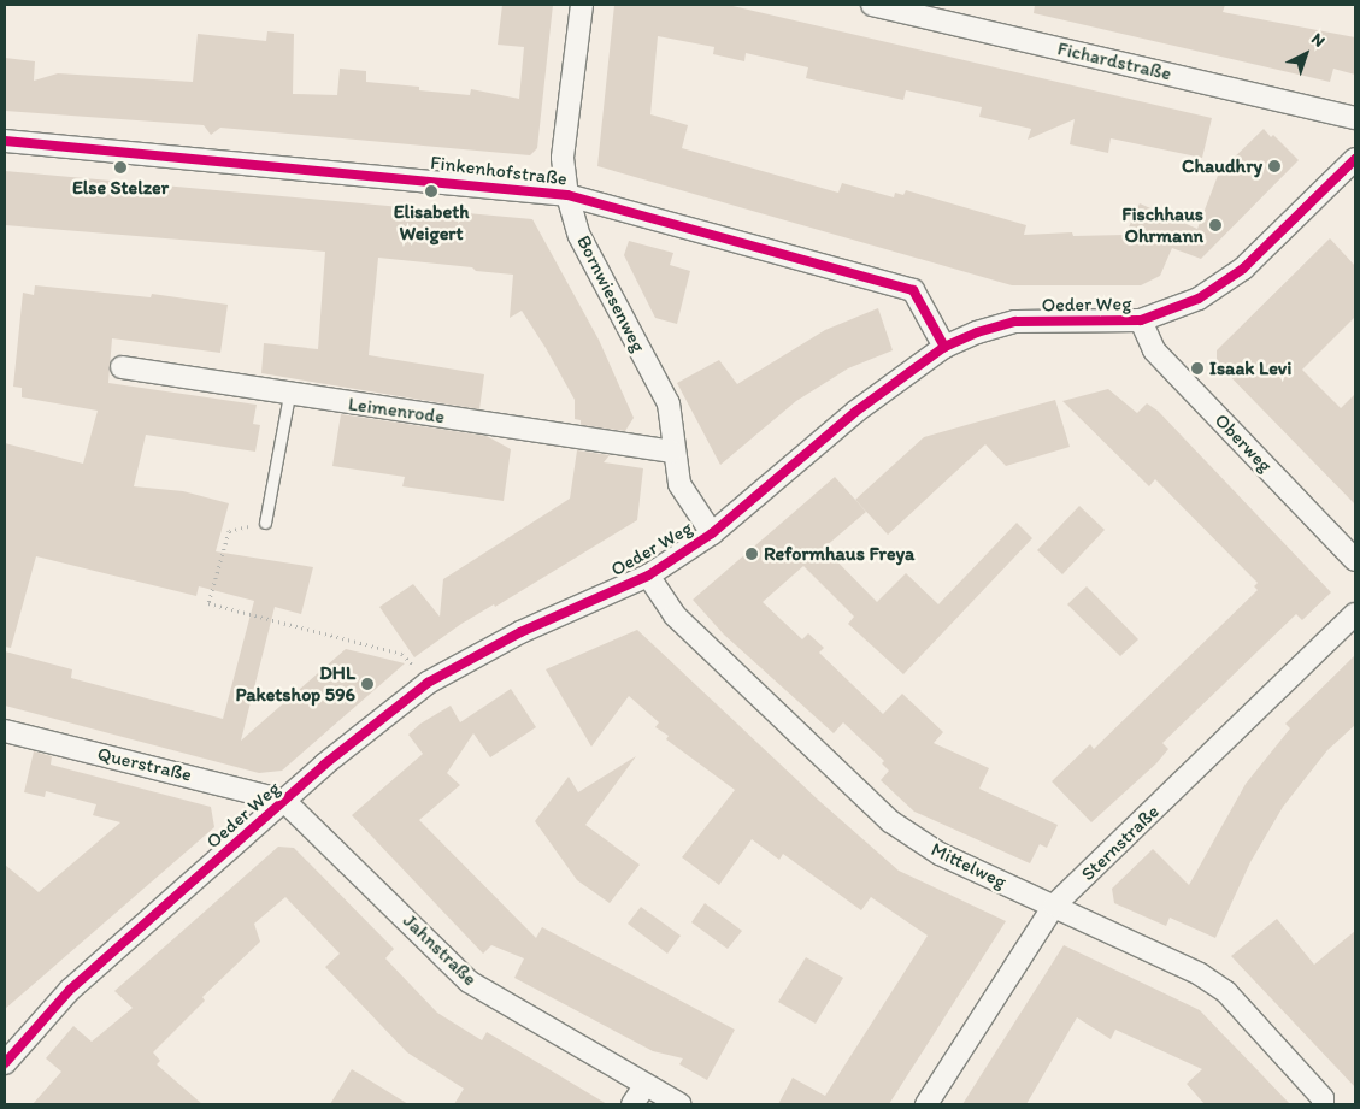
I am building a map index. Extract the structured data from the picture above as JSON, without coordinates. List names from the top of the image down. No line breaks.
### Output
{"streets":{"street":["Fichardstraße","Finkenhofstraße","Bornwiesenweg","Oeder Weg","Leimenrode","Oberweg","Querstraße","Sternstraße","Mittelweg","Jahnstraße"]},"crossings":[["Finkenhofstraße","Bornwiesenweg"],["Finkenhofstraße","Oeder Weg"],["Bornwiesenweg","Oeder Weg"],["Bornwiesenweg","Leimenrode"],["Oeder Weg","Oberweg"],["Oeder Weg","Querstraße"],["Oeder Weg","Mittelweg"],["Oeder Weg","Jahnstraße"],["Querstraße","Jahnstraße"],["Sternstraße","Mittelweg"]],"places":["Chaudhry","Else Stelzer","Elisabeth Weigert","Fischhaus Ohrmann","Isaak Levi","Reformhaus Freya","DHL Paketshop 596"],"north":"top right"}
